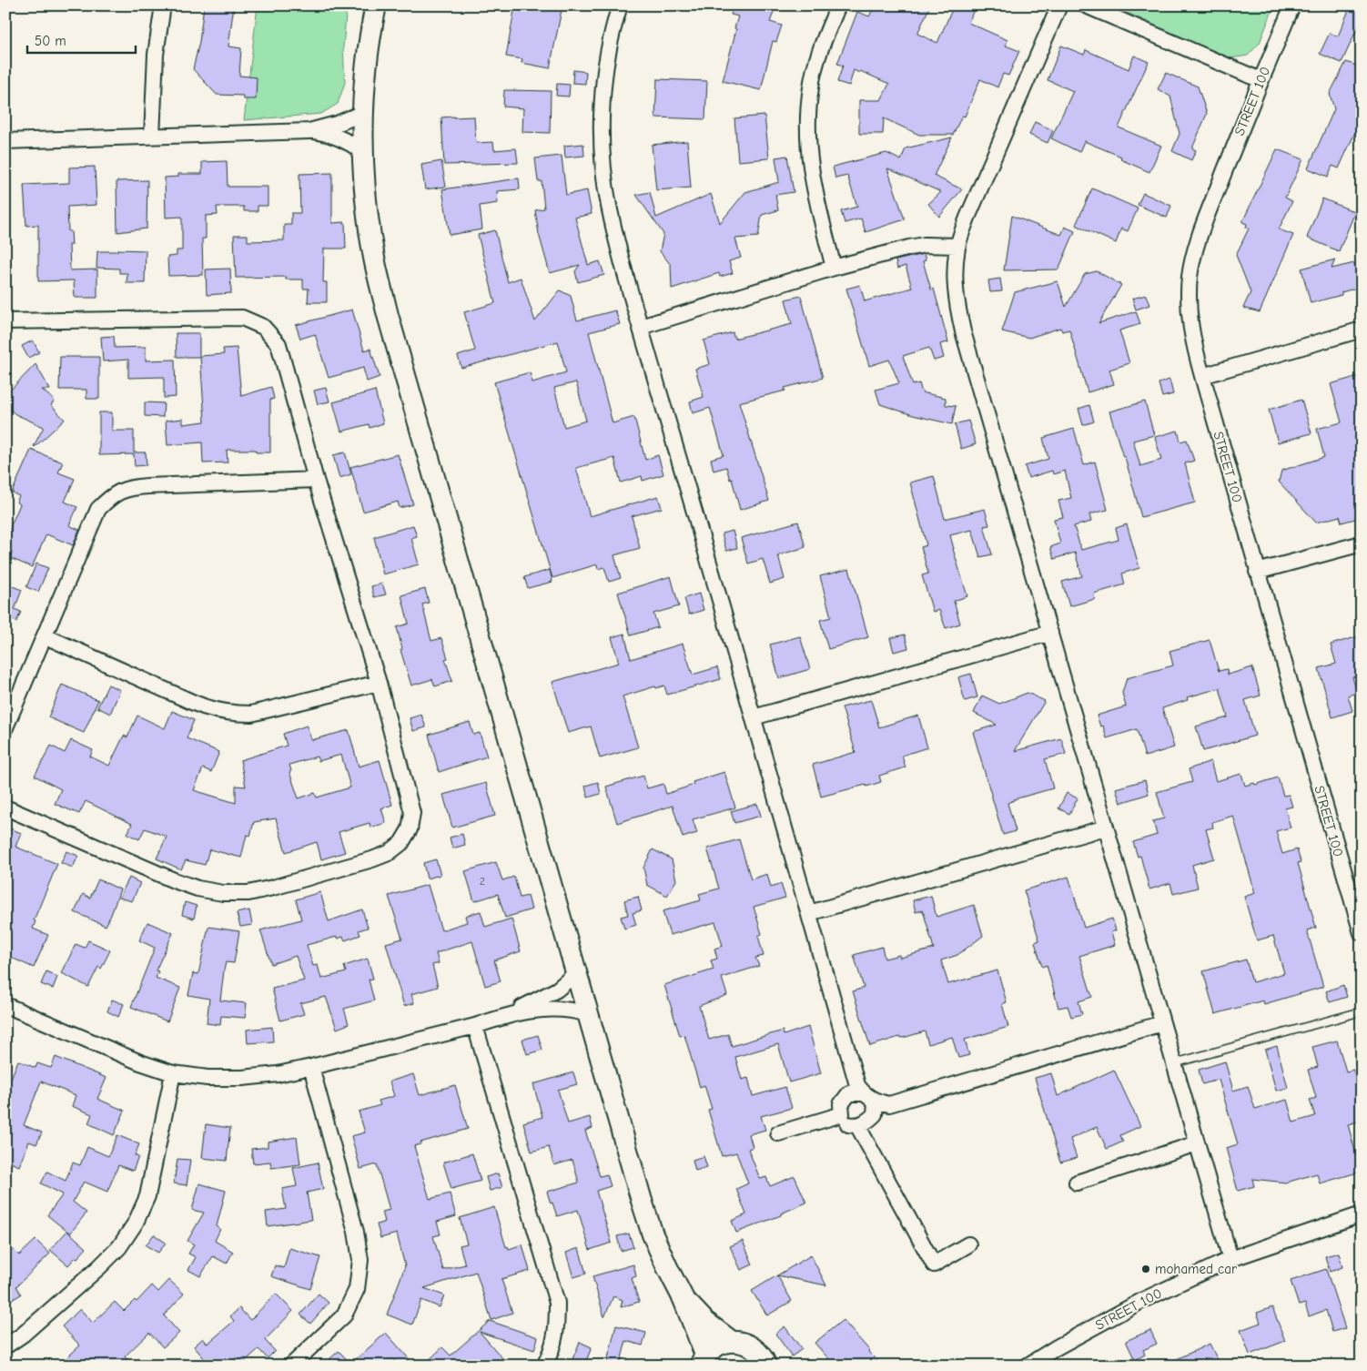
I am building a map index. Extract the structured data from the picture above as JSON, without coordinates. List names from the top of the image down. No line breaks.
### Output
{"streets":{"street":["STREET 100"]},"places":["mohamed car"],"house_numbers":["2"],"scale_bar":"50 m"}
